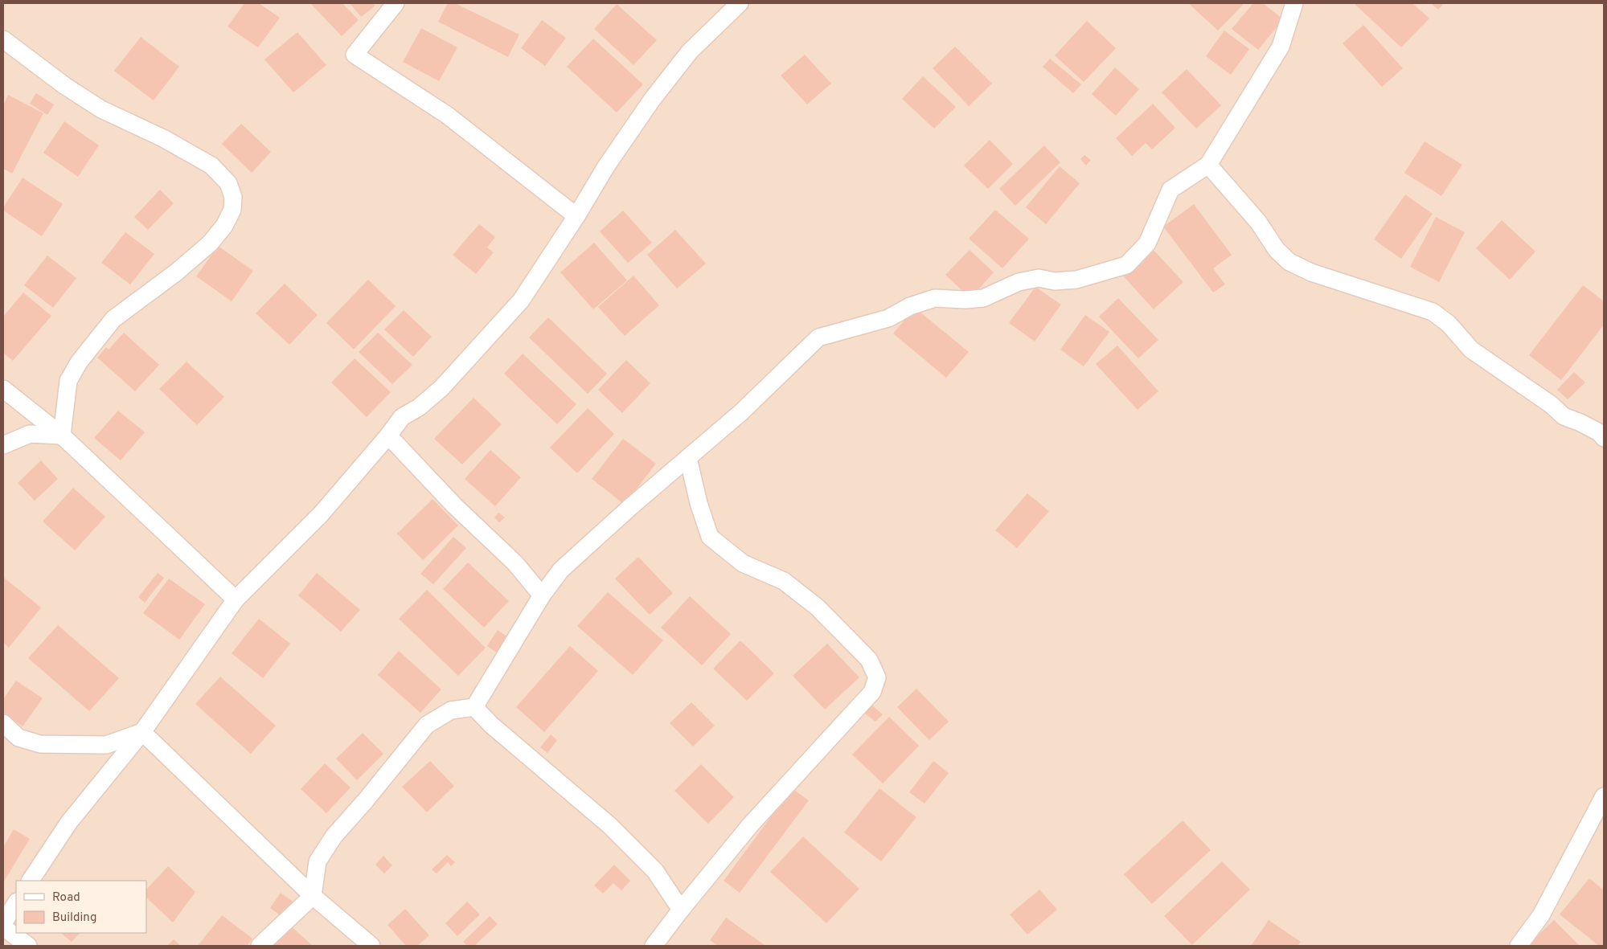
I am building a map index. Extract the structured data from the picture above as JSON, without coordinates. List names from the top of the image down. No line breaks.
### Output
{"legend":["Road","Building"]}
